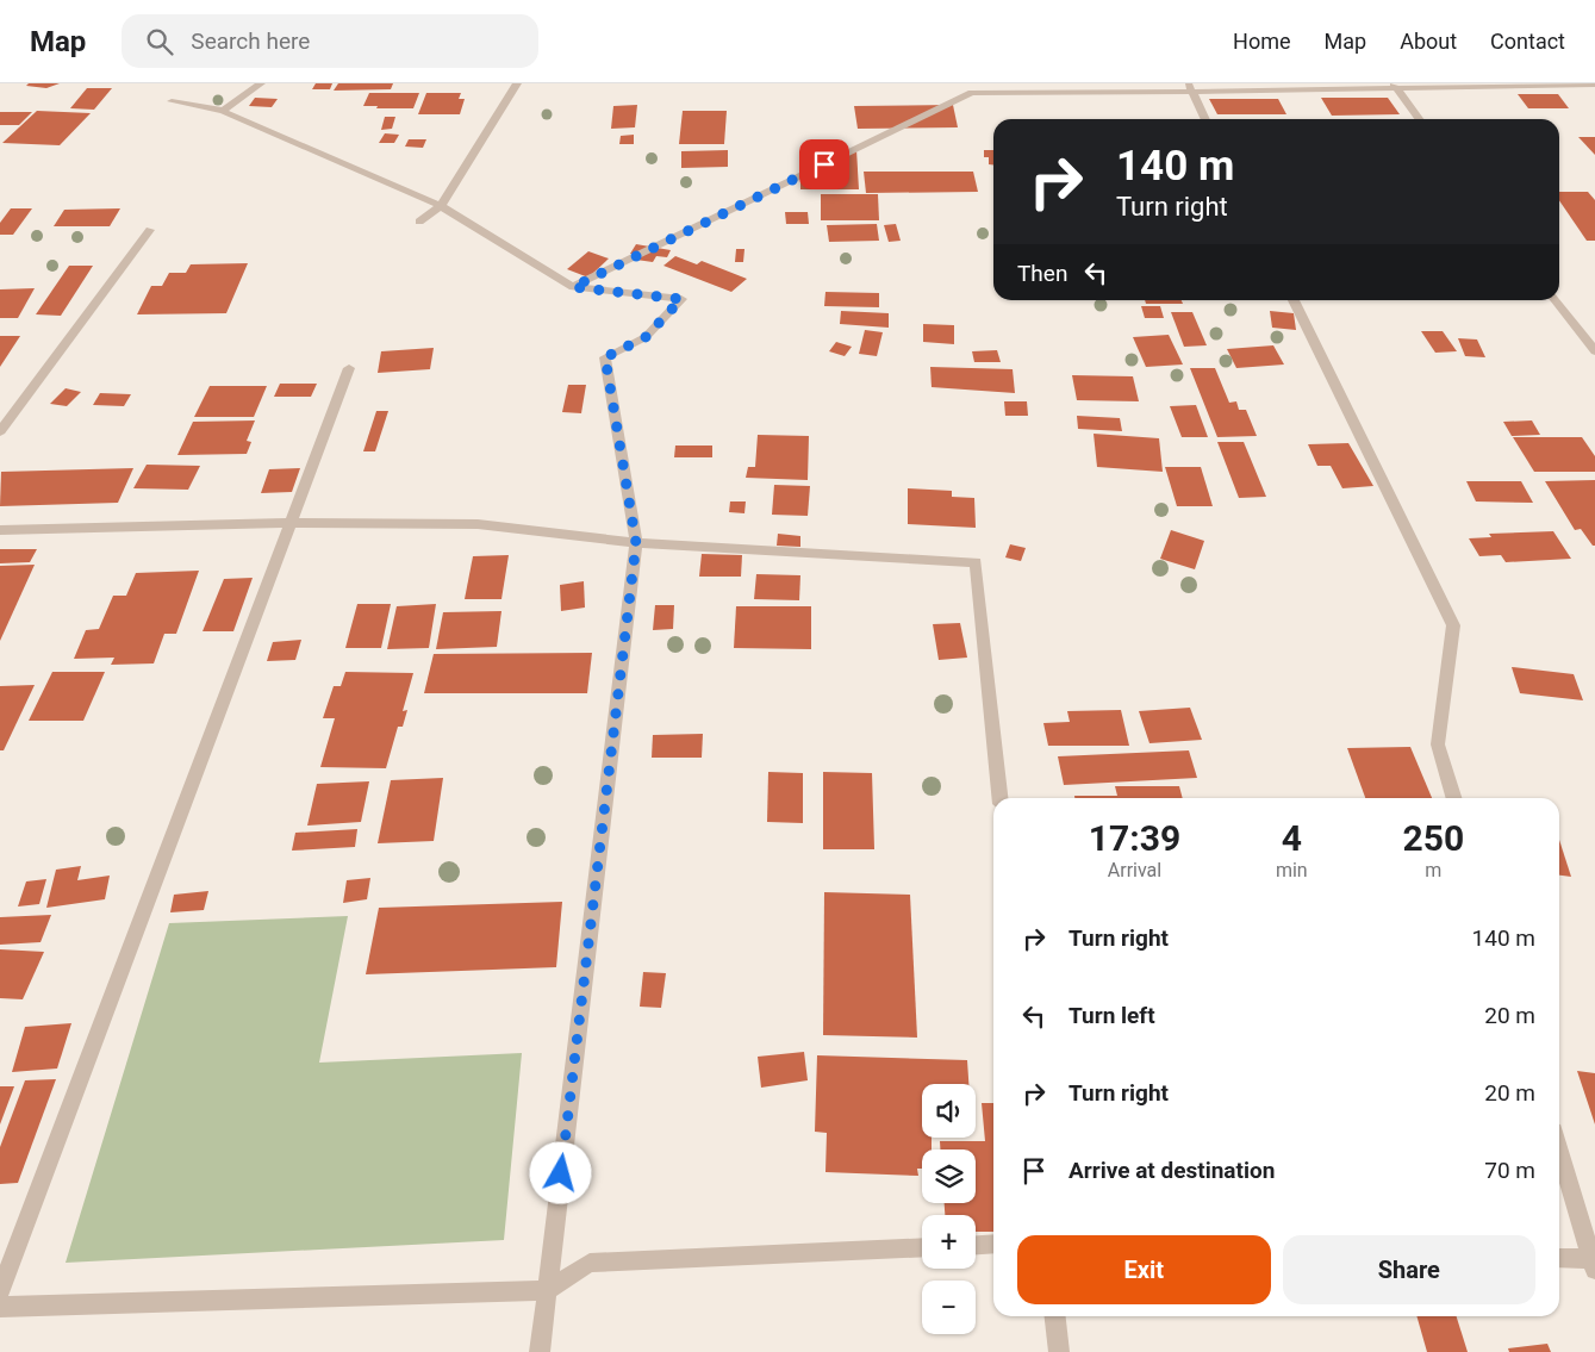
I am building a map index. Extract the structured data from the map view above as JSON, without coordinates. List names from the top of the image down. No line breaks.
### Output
{"page":{"header":"Map","search":"Search here","nav":["Home","Map","About","Contact"],"turn":["140 m","Turn right"],"then":"Then","eta":["17:39","Arrival","4","min","250","m"],"list":[{"name":"Turn right","value":"140 m"},{"name":"Turn left","value":"20 m"},{"name":"Turn right","value":"20 m"},{"name":"Arrive at destination","value":"70 m"}],"map_buttons":["+","−"],"buttons":["Exit","Share"]}}
